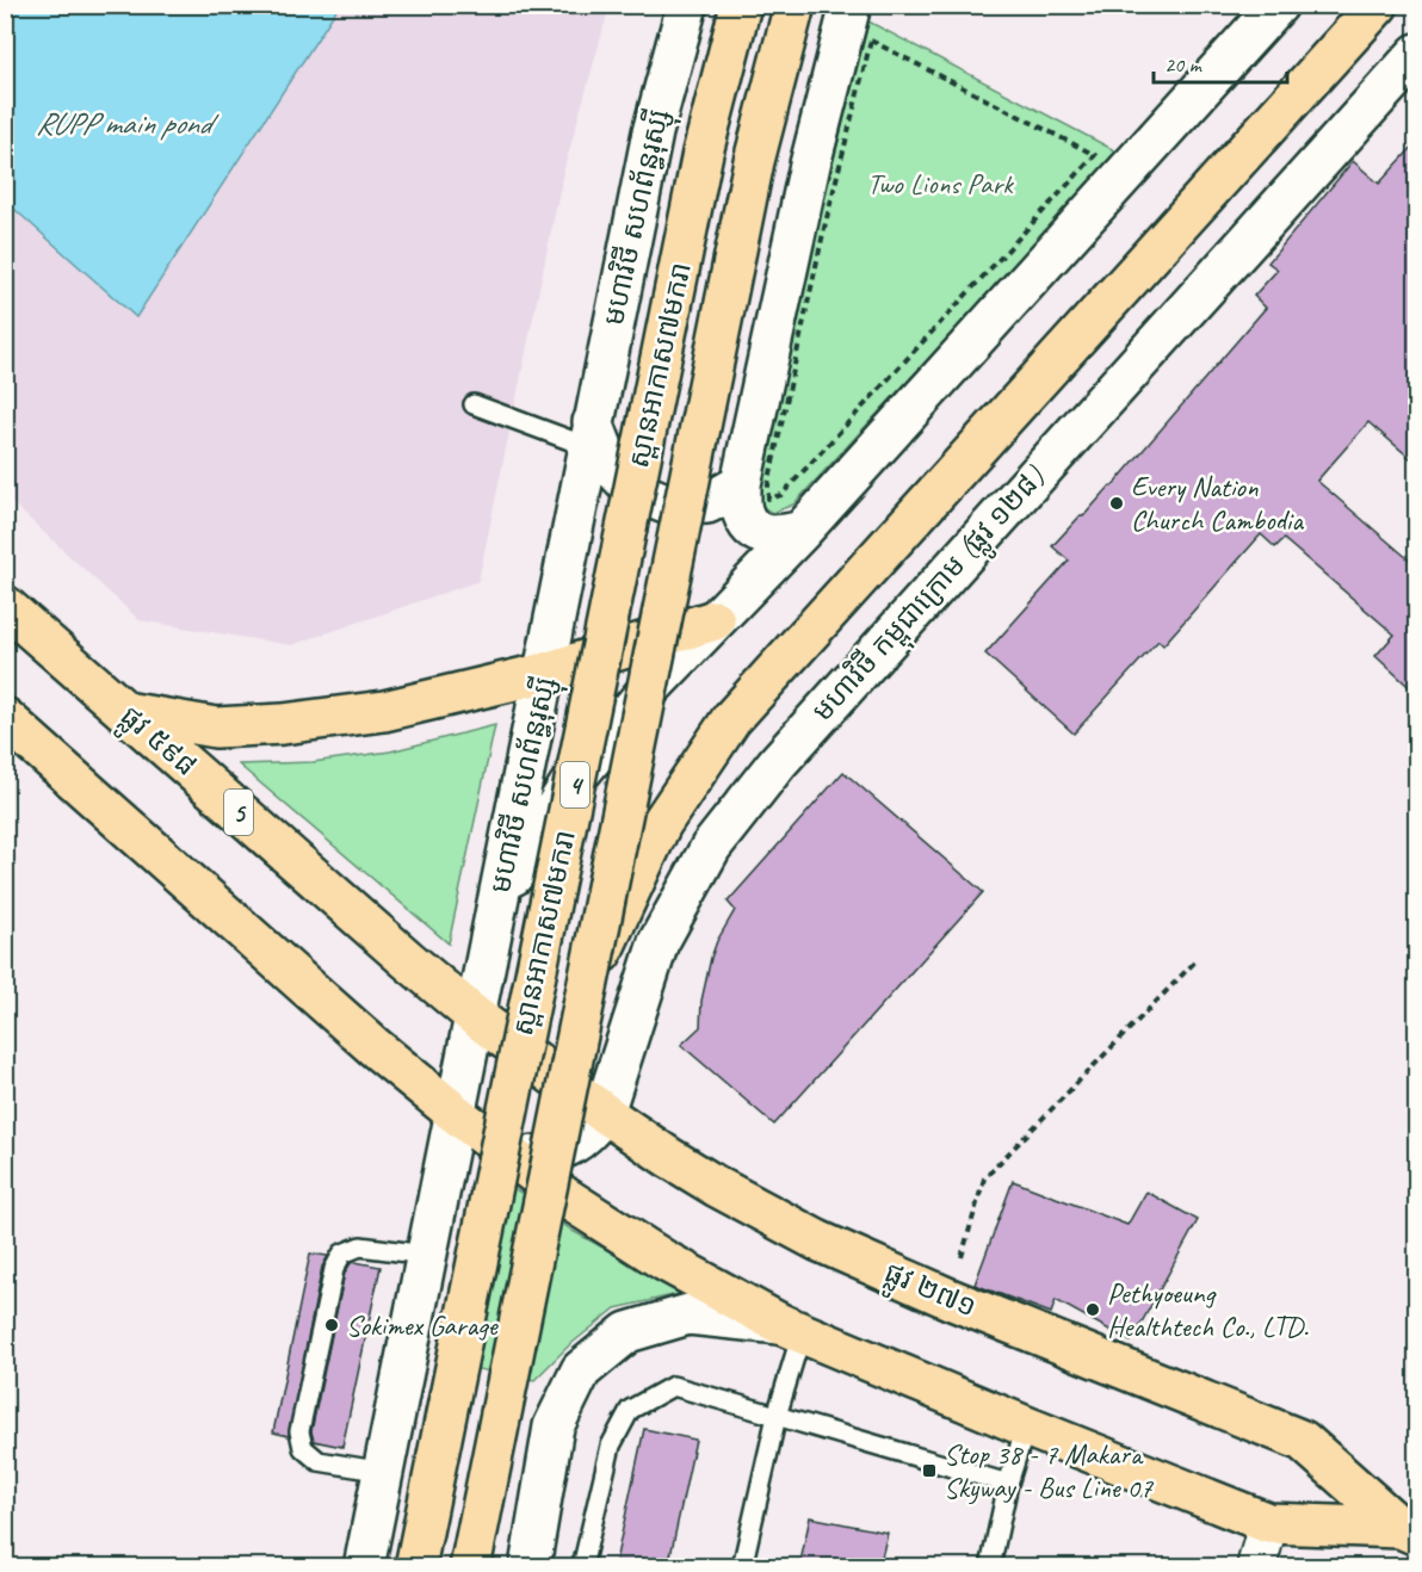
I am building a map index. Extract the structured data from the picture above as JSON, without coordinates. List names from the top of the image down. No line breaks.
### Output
{"streets":{"main road":["មហាវិថី សហព័ន្ធរុស្ស៊ី","ស្ពានអាកាស៧មករា","មហាវិថី កម្ពុជាក្រោម (ផ្លូវ ១២៨)","ផ្លូវ ៥៩៨","4","5","ផ្លូវ ២៧១"]},"crossings":[["មហាវិថី សហព័ន្ធរុស្ស៊ី","ផ្លូវ ៥៩៨"],["មហាវិថី សហព័ន្ធរុស្ស៊ី","ផ្លូវ ២៧១"],["មហាវិថី កម្ពុជាក្រោម (ផ្លូវ ១២៨)","ផ្លូវ ២៧១"],["ផ្លូវ ៥៩៨","ផ្លូវ ២៧១"]],"water":["RUPP main pond"],"parks":["Two Lions Park"],"places":{"other":["Every Nation Church Cambodia","Pethyoeung Healthtech Co., LTD.","Sokimex Garage"],"transit":["Stop 38 - 7 Makara Skyway - Bus Line 07"]},"scale_bar":"20 m"}
